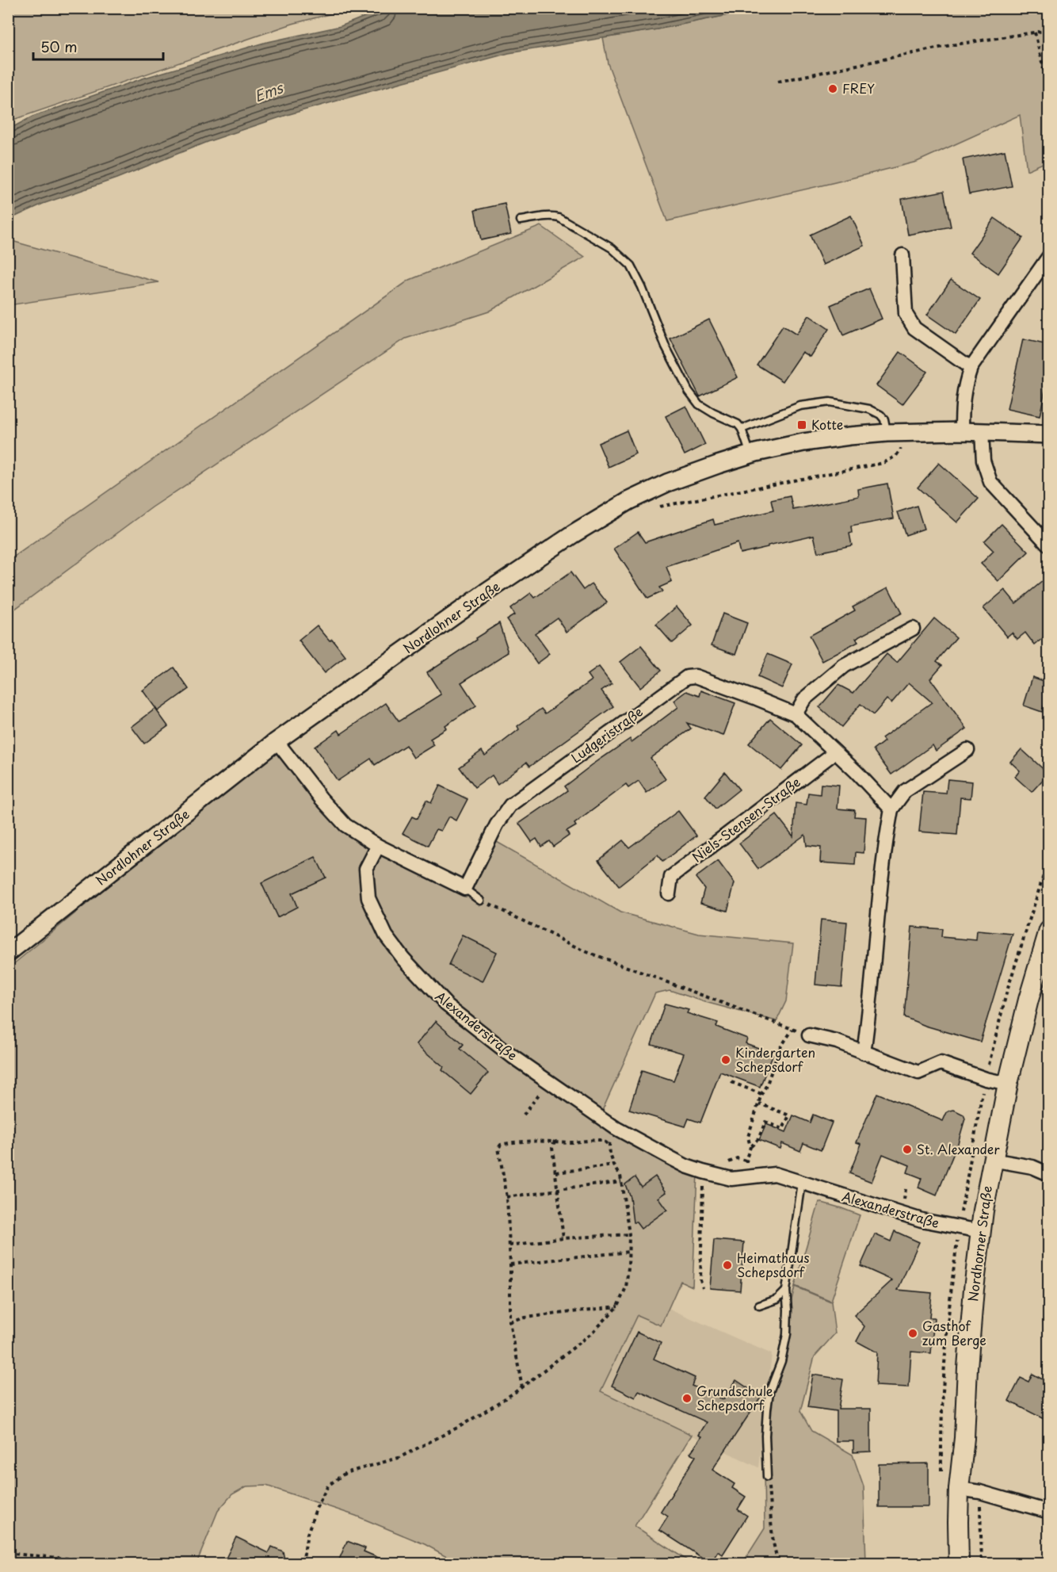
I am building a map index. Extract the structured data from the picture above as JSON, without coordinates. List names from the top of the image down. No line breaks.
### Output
{"streets":{"main road":["Nordhorner Straße"],"street":["Nordlohner Straße","Ludgeristraße","Niels-Stensen-Straße","Alexanderstraße"]},"crossings":[["Ludgeristraße","Niels-Stensen-Straße"],["Alexanderstraße","Nordhorner Straße"]],"water":["Ems"],"places":{"other":["FREY","Kindergarten Schepsdorf","St. Alexander","Heimathaus Schepsdorf","Gasthof zum Berge","Grundschule Schepsdorf"],"transit":["Kotte"]},"scale_bar":"50 m"}
